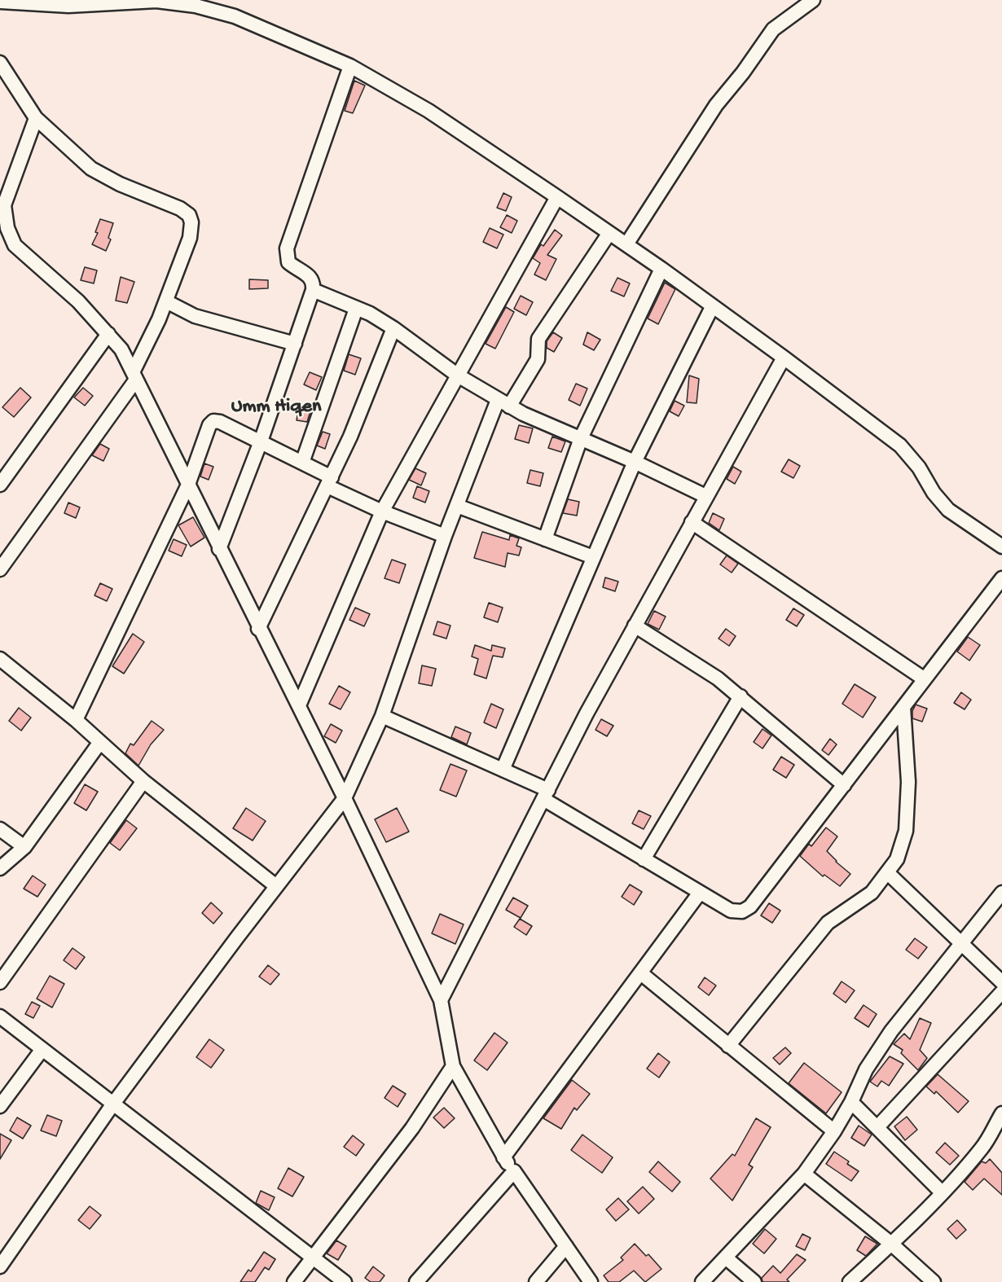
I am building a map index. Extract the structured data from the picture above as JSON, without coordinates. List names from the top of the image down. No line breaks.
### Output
{"districts":["Umm Hiqen"]}
